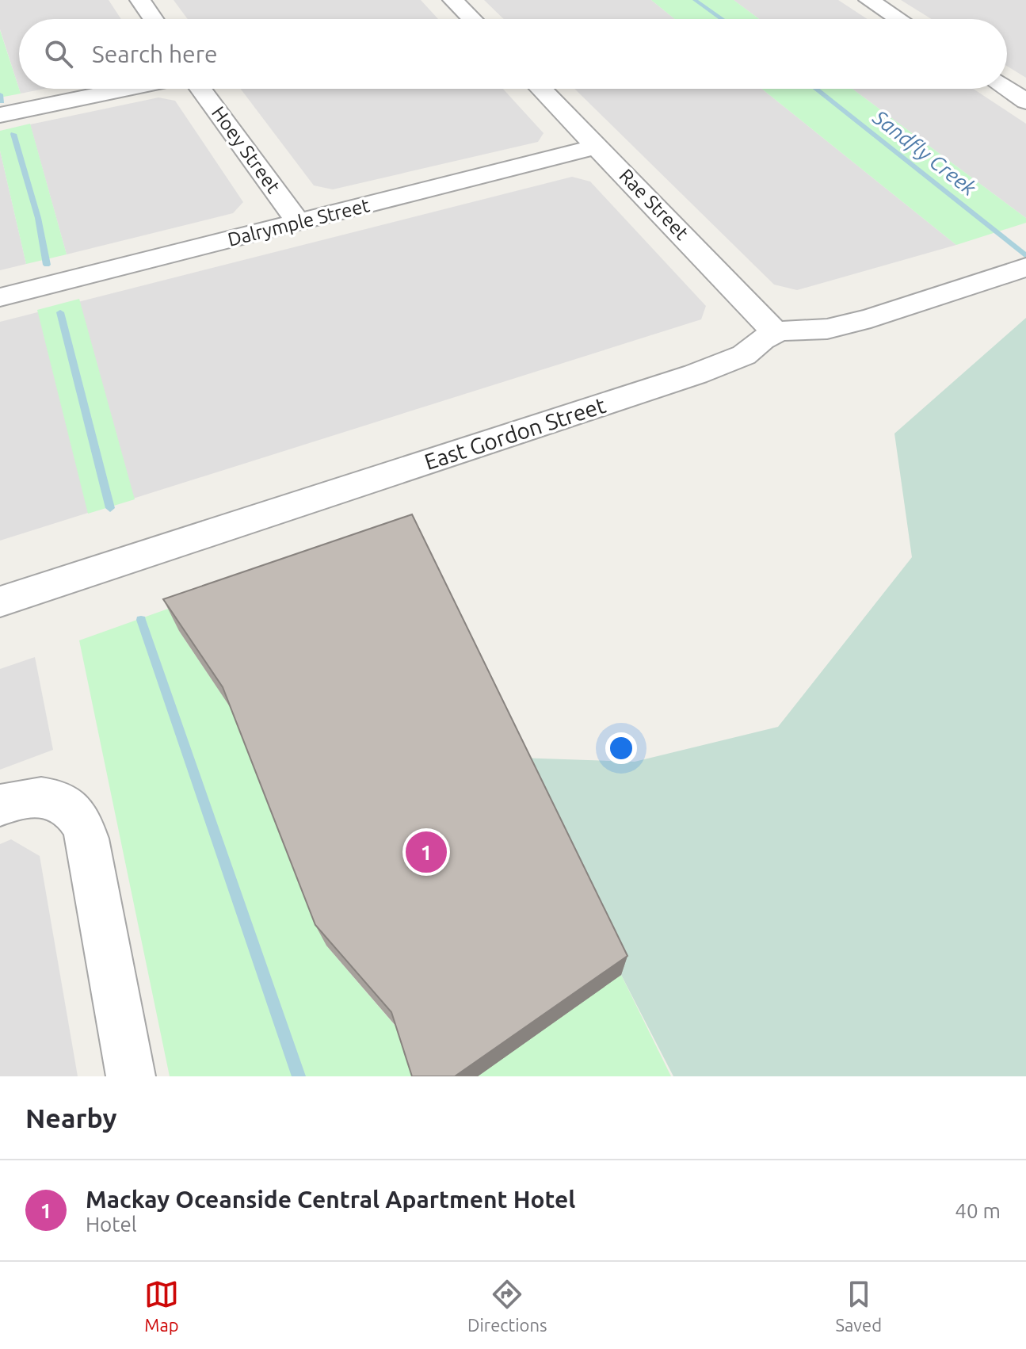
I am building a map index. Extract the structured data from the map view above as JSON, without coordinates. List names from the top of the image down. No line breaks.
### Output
{"streets":{"street":["Hoey Street","Rae Street","Dalrymple Street","East Gordon Street"]},"crossings":[["Hoey Street","Dalrymple Street"],["Rae Street","Dalrymple Street"],["Rae Street","East Gordon Street"]],"water":["Sandfly Creek"],"page":{"search":"Search here","pins":"1","heading":"Nearby","list":[{"mark":"1","name":"Mackay Oceanside Central Apartment Hotel","note":"Hotel","value":"40 m"}],"nav":["Map","Directions","Saved"]}}
